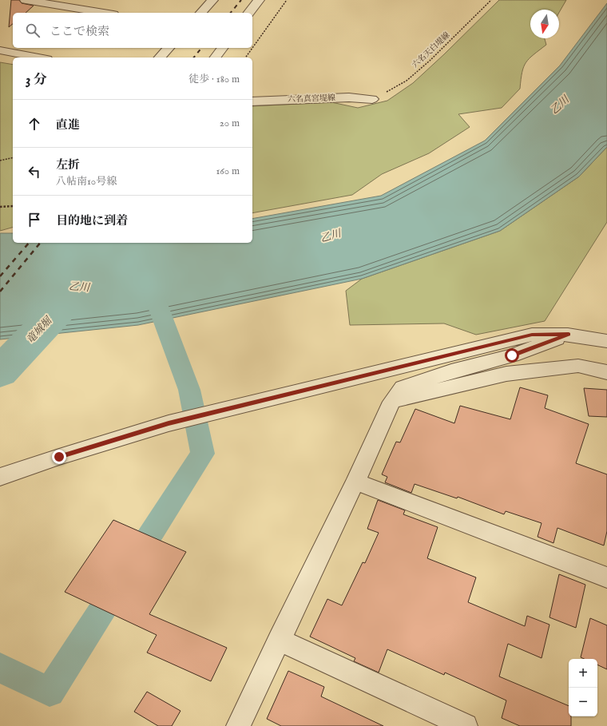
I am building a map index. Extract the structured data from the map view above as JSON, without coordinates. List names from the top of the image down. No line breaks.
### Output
{"streets":{"street":["六名真宮堤線"],"path":["六名天白堤線"]},"crossings":[["六名天白堤線","六名真宮堤線"]],"water":["乙川","竜城堀"],"north":"bottom","page":{"search":"ここで検索","heading":["3 分","徒歩 · 180 m"],"list":[["直進","20 m"],["左折","八帖南10号線","160 m"],"目的地に到着"],"map_buttons":["+","−"]}}
